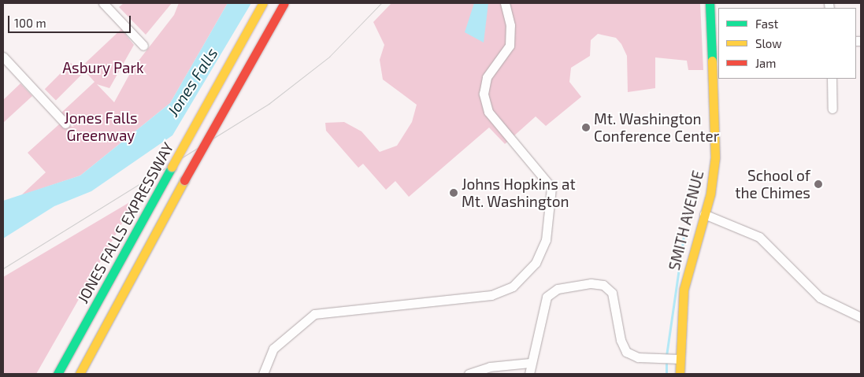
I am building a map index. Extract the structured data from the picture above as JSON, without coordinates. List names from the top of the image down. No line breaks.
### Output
{"streets":{"main road":["SMITH AVENUE","JONES FALLS EXPRESSWAY"]},"water":["Jones Falls"],"parks":["Asbury Park","Jones Falls Greenway"],"places":["Mt. Washington Conference Center","School of the Chimes","Johns Hopkins at Mt. Washington"],"legend":["Fast","Slow","Jam"],"scale_bar":"100 m"}
